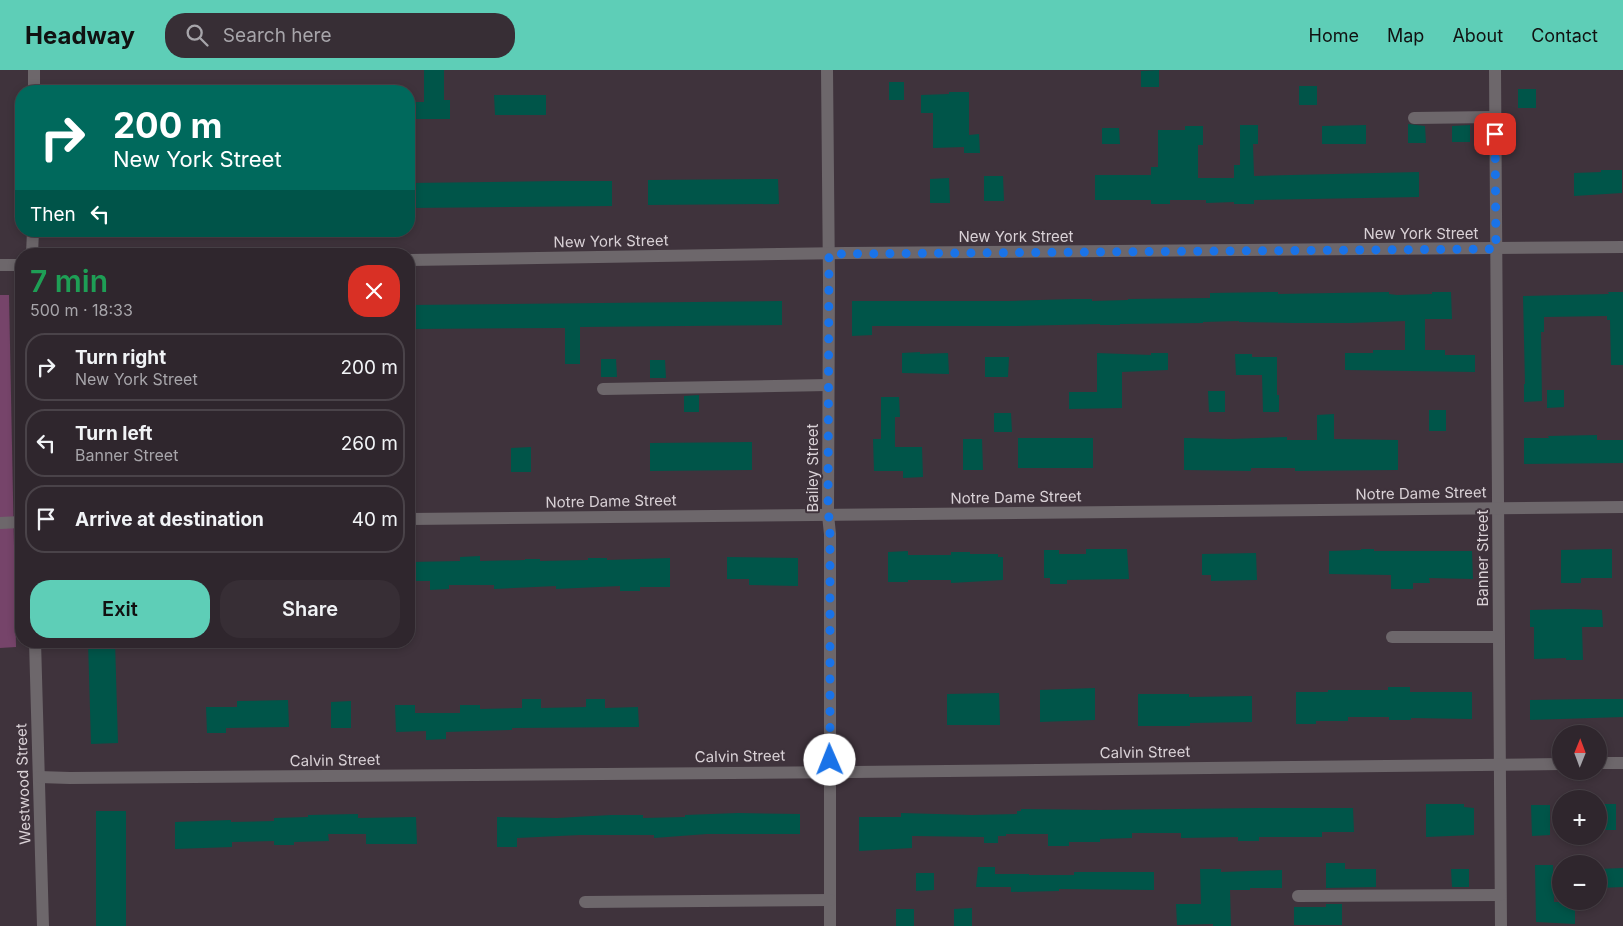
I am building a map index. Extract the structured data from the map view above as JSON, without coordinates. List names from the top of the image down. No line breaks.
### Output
{"streets":{"street":["New York Street","Bailey Street","Notre Dame Street","Banner Street","Calvin Street","Westwood Street"]},"crossings":[["New York Street","Bailey Street"],["New York Street","Banner Street"],["Bailey Street","Notre Dame Street"],["Bailey Street","Calvin Street"],["Notre Dame Street","Banner Street"],["Banner Street","Calvin Street"],["Calvin Street","Westwood Street"]],"north":"top","page":{"header":"Headway","search":"Search here","nav":["Home","Map","About","Contact"],"turn":["200 m","New York Street"],"then":"Then","heading":["7 min","500 m · 18:33"],"list":[{"name":"Turn right","note":"New York Street","value":"200 m"},{"name":"Turn left","note":"Banner Street","value":"260 m"},{"name":"Arrive at destination","value":"40 m"}],"buttons":["Exit","Share"],"map_buttons":["+","−"]}}
